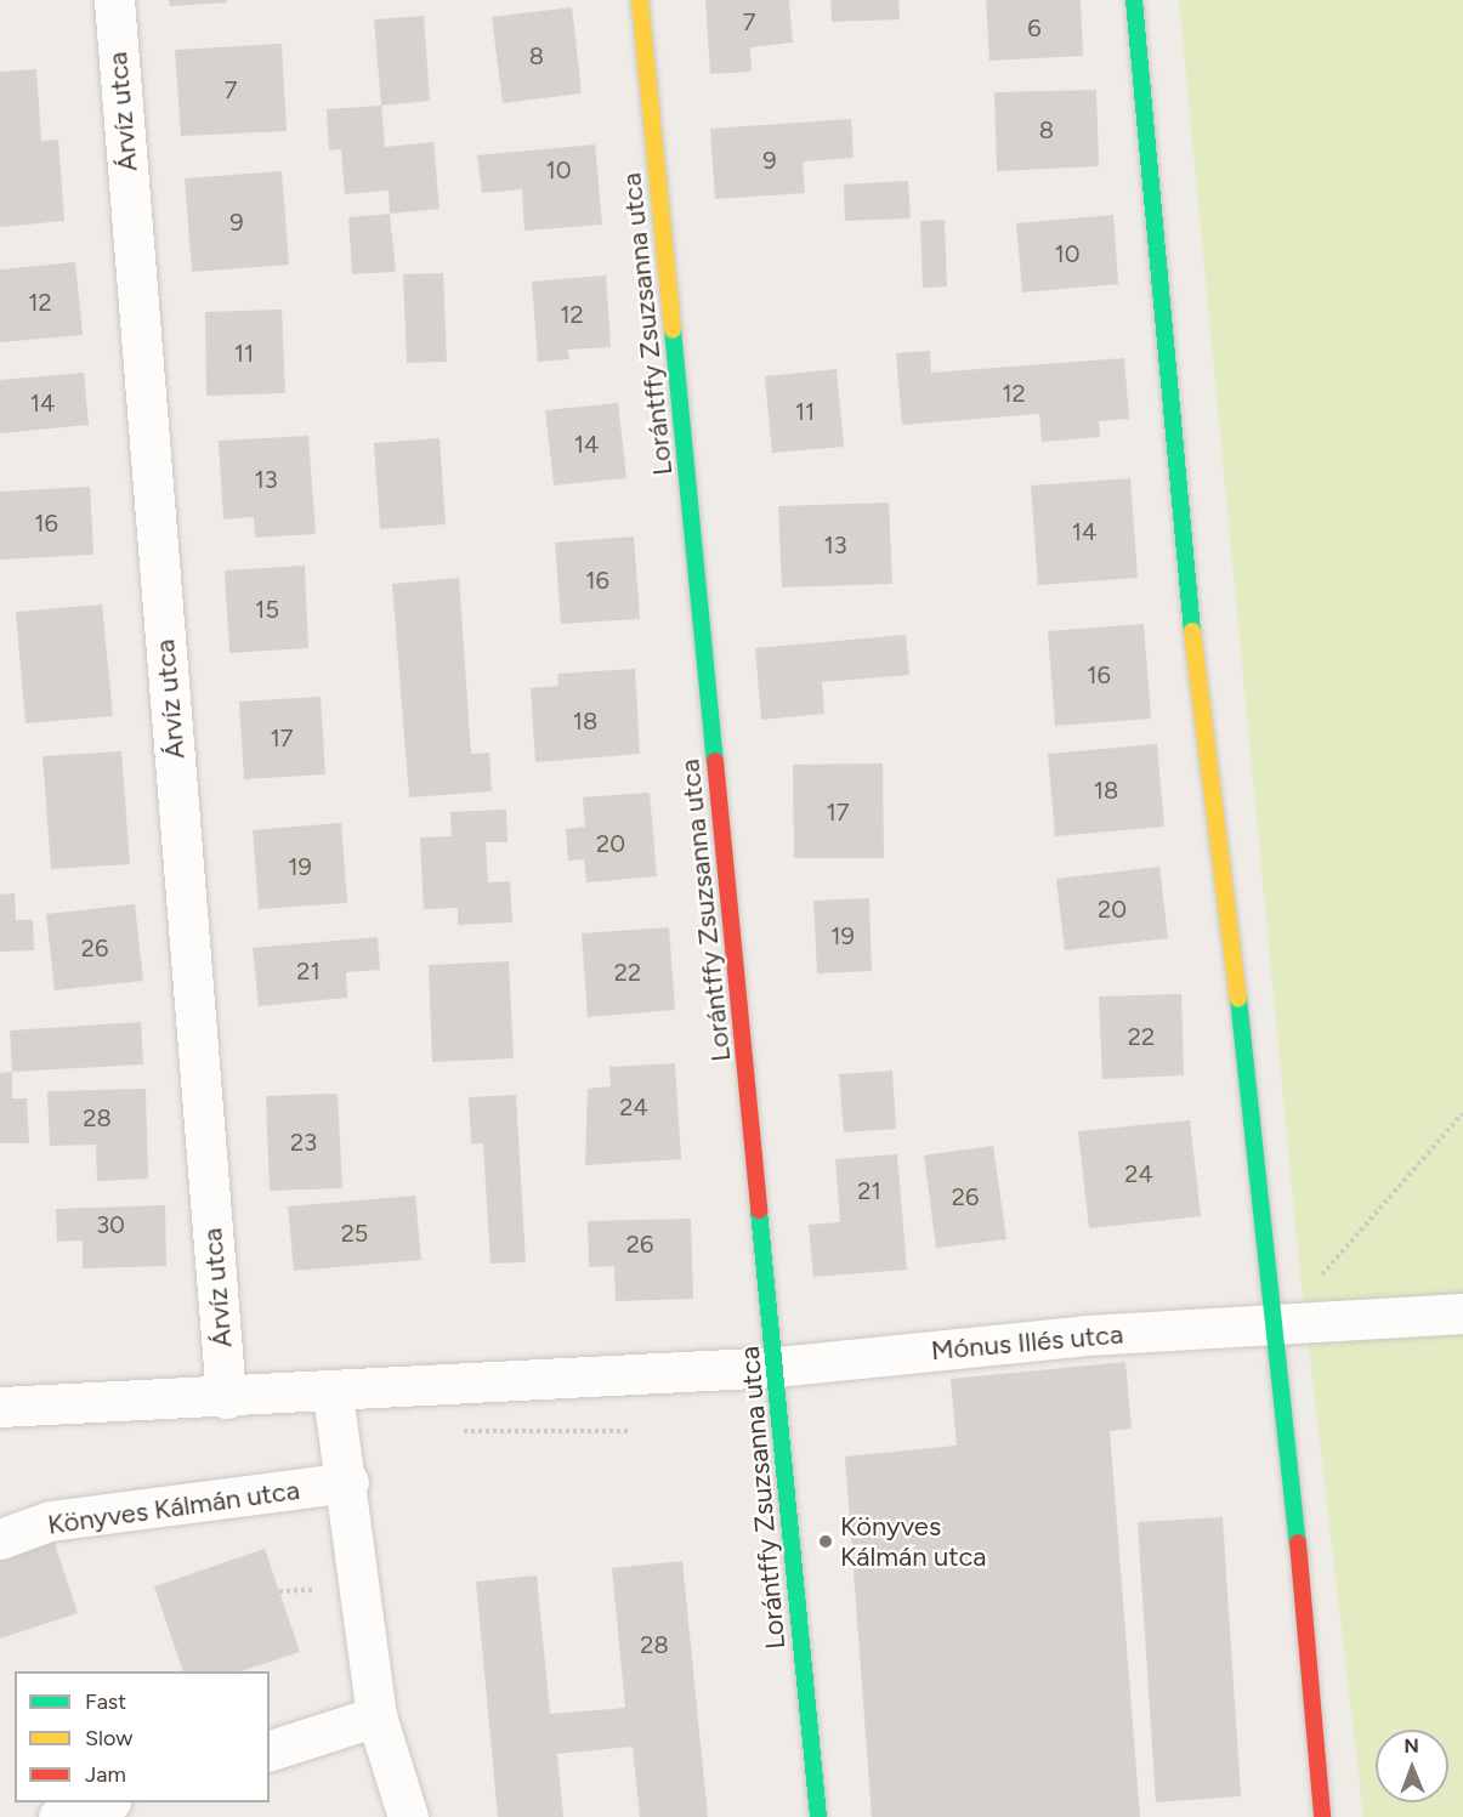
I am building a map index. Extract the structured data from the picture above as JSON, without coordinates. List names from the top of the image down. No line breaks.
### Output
{"streets":{"main road":["Lorántffy Zsuzsanna utca"],"street":["Árvíz utca","Mónus Illés utca","Könyves Kálmán utca"]},"crossings":[["Lorántffy Zsuzsanna utca","Mónus Illés utca"]],"places":["Könyves Kálmán utca"],"house_numbers":["7","6","8","7","8","9","10","9","10","12","12","11","12","14","11","14","13","16","14","13","16","15","16","18","17","18","17","20","19","20","19","26","21","22","22","24","28","23","24","21","26","30","25","26","28"],"legend":["Fast","Slow","Jam"],"north":"top"}
